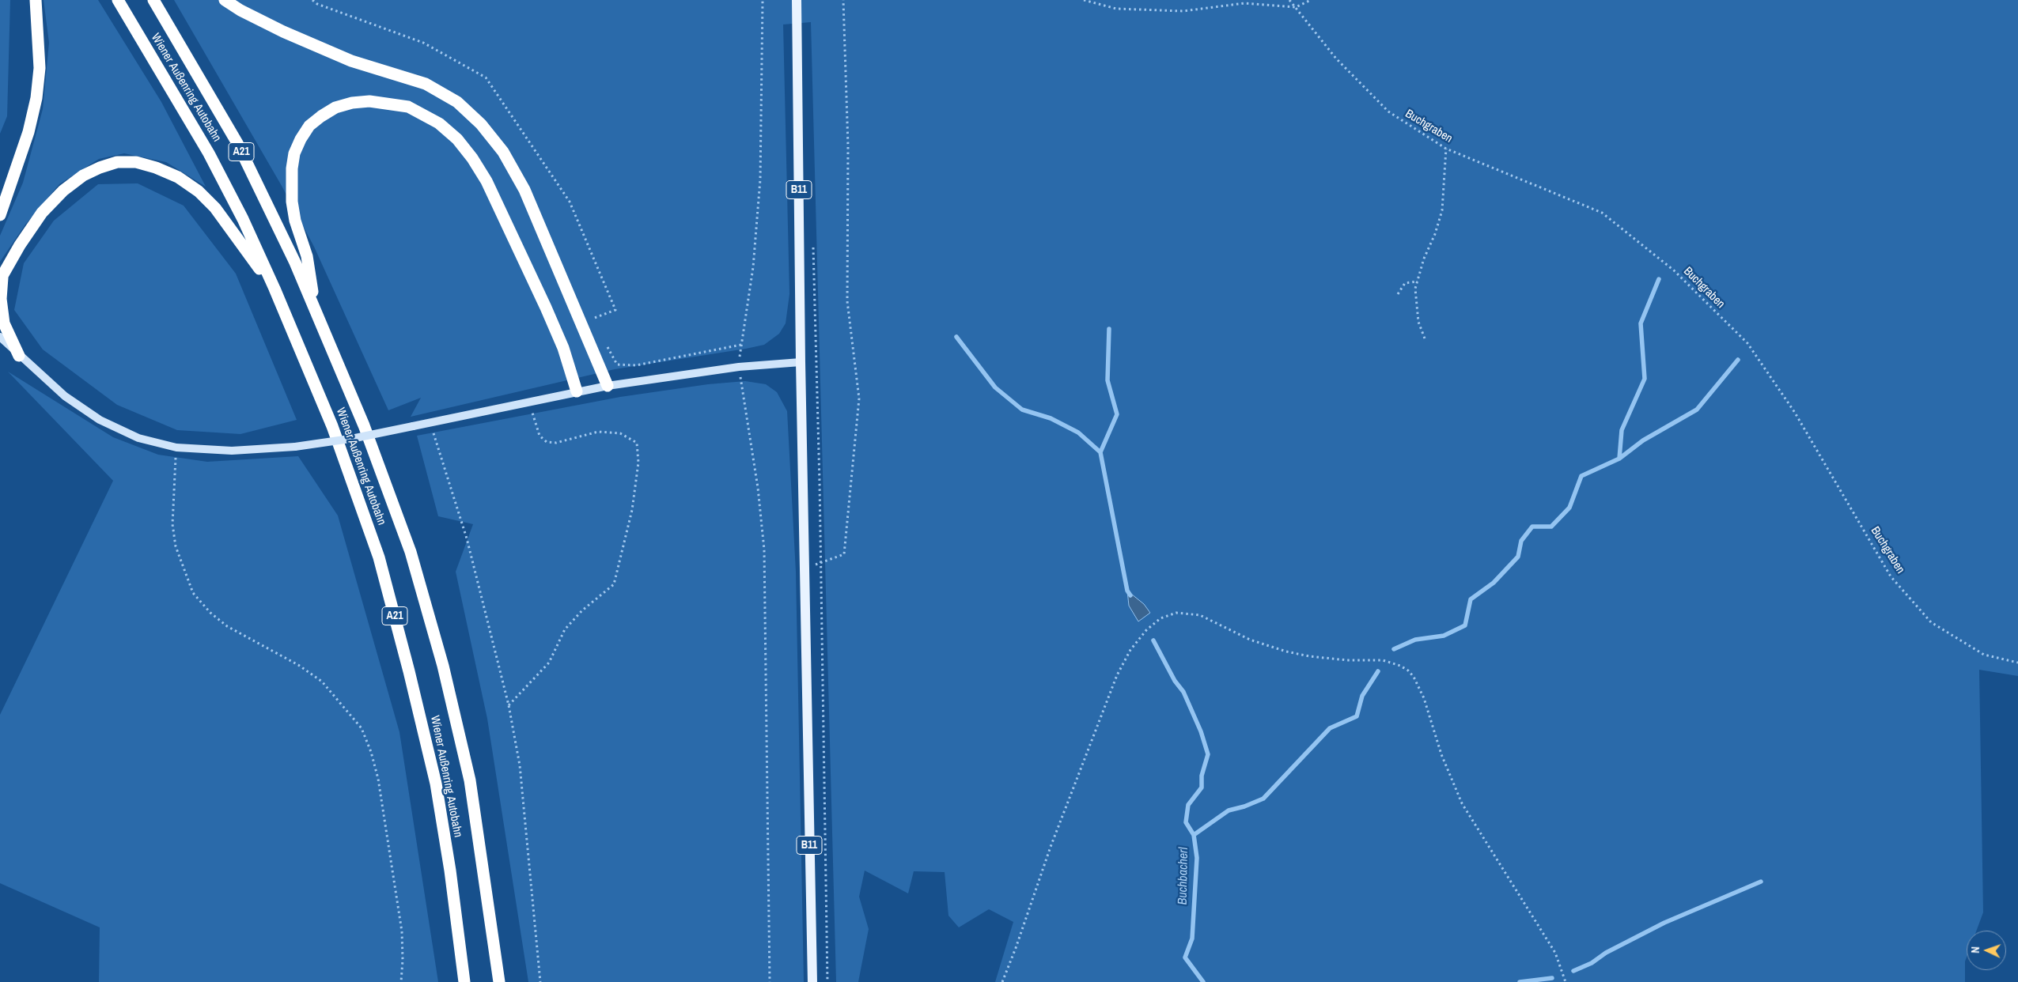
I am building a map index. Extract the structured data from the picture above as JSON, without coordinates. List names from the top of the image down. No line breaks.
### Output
{"streets":{"highway":["Wiener Außenring Autobahn","A21"],"main road":["B11"],"path":["Buchgraben"]},"water":["Buchbacherl"],"north":"left"}
